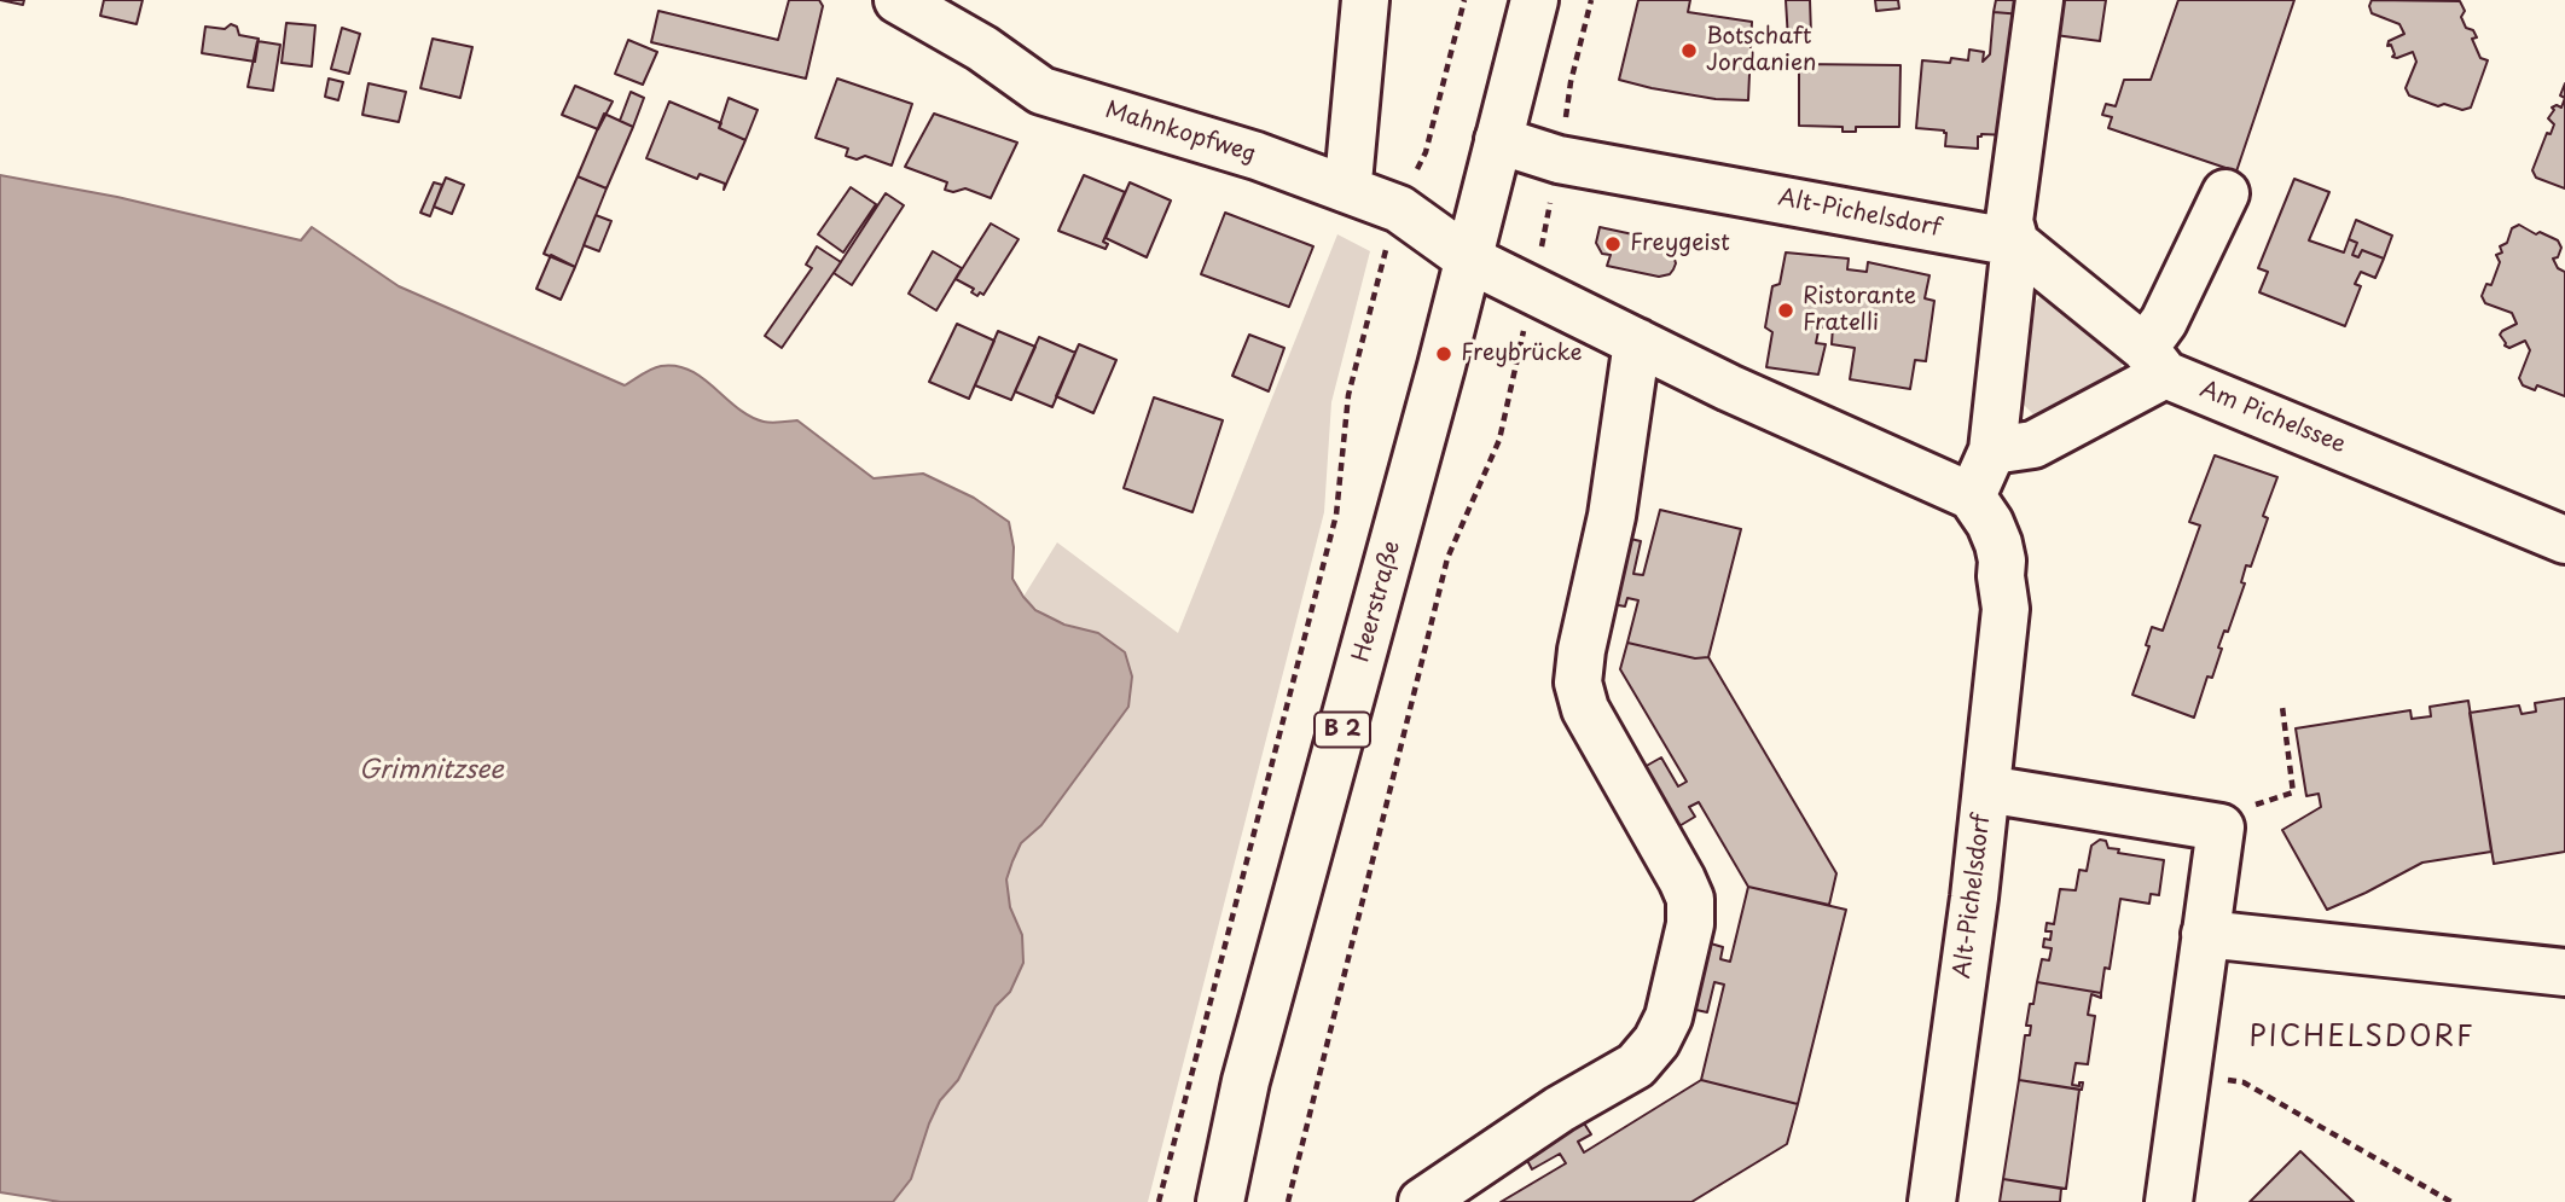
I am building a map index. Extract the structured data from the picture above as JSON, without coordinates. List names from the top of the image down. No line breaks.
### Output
{"streets":{"street":["Mahnkopfweg","Alt-Pichelsdorf","Am Pichelssee","Heerstraße","B 2"]},"crossings":[["Mahnkopfweg","Heerstraße"],["Alt-Pichelsdorf","Am Pichelssee"],["Alt-Pichelsdorf","Heerstraße"]],"districts":["PICHELSDORF"],"water":["Grimnitzsee"],"places":["Botschaft Jordanien","Freygeist","Ristorante Fratelli","Freybrücke"]}
